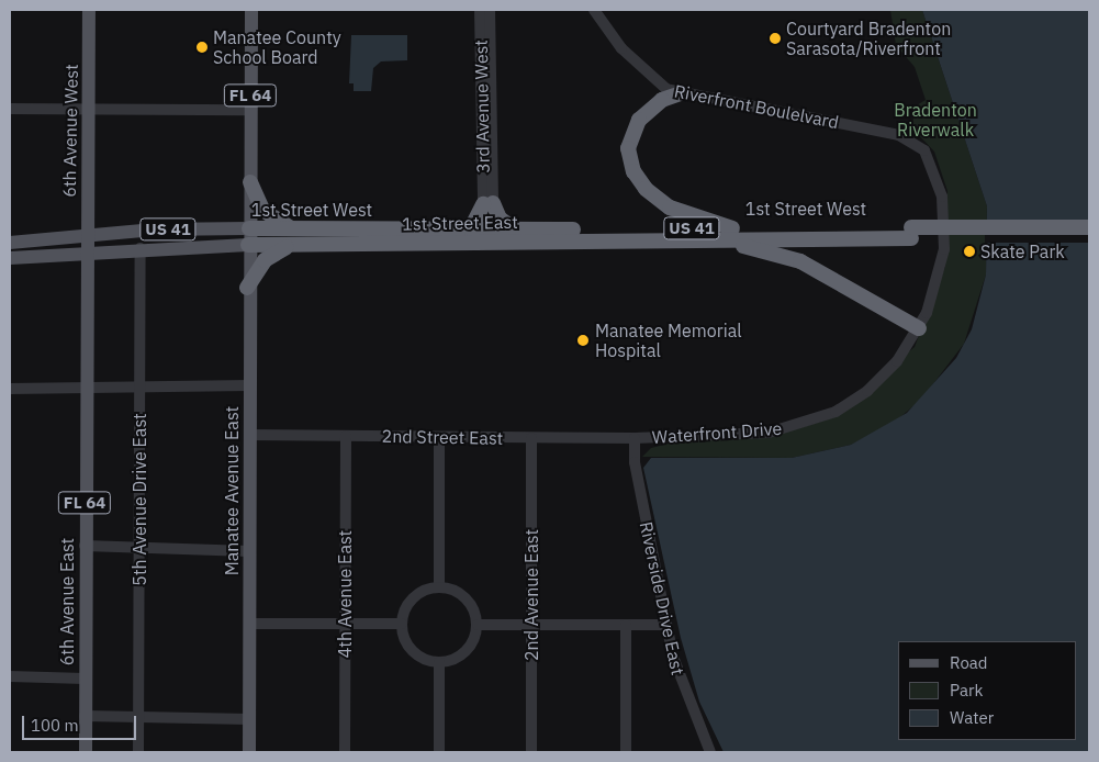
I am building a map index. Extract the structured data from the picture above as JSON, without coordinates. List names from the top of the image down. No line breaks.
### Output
{"streets":{"highway":["1st Street West","1st Street East","US 41"],"main road":["FL 64","6th Avenue West","Manatee Avenue East","6th Avenue East"],"street":["3rd Avenue West","Riverfront Boulelvard","Waterfront Drive","2nd Street East","5th Avenue Drive East","4th Avenue East","2nd Avenue East","Riverside Drive East"]},"crossings":[["FL 64","1st Street West"],["FL 64","Manatee Avenue East"],["Riverfront Boulelvard","Waterfront Drive"],["6th Avenue West","1st Street West"],["6th Avenue West","1st Street East"],["6th Avenue West","6th Avenue East"],["1st Street West","1st Street East"],["1st Street West","US 41"],["1st Street West","Manatee Avenue East"],["1st Street East","US 41"],["1st Street East","Manatee Avenue East"],["1st Street East","5th Avenue Drive East"],["1st Street East","6th Avenue East"],["Waterfront Drive","2nd Street East"],["Waterfront Drive","Riverside Drive East"],["2nd Street East","Manatee Avenue East"],["2nd Street East","4th Avenue East"],["2nd Street East","2nd Avenue East"],["2nd Street East","Riverside Drive East"]],"parks":["Bradenton Riverwalk"],"places":["Courtyard Bradenton Sarasota/Riverfront","Manatee County School Board","Skate Park","Manatee Memorial Hospital"],"legend":["Road","Park","Water"],"scale_bar":"100 m"}
